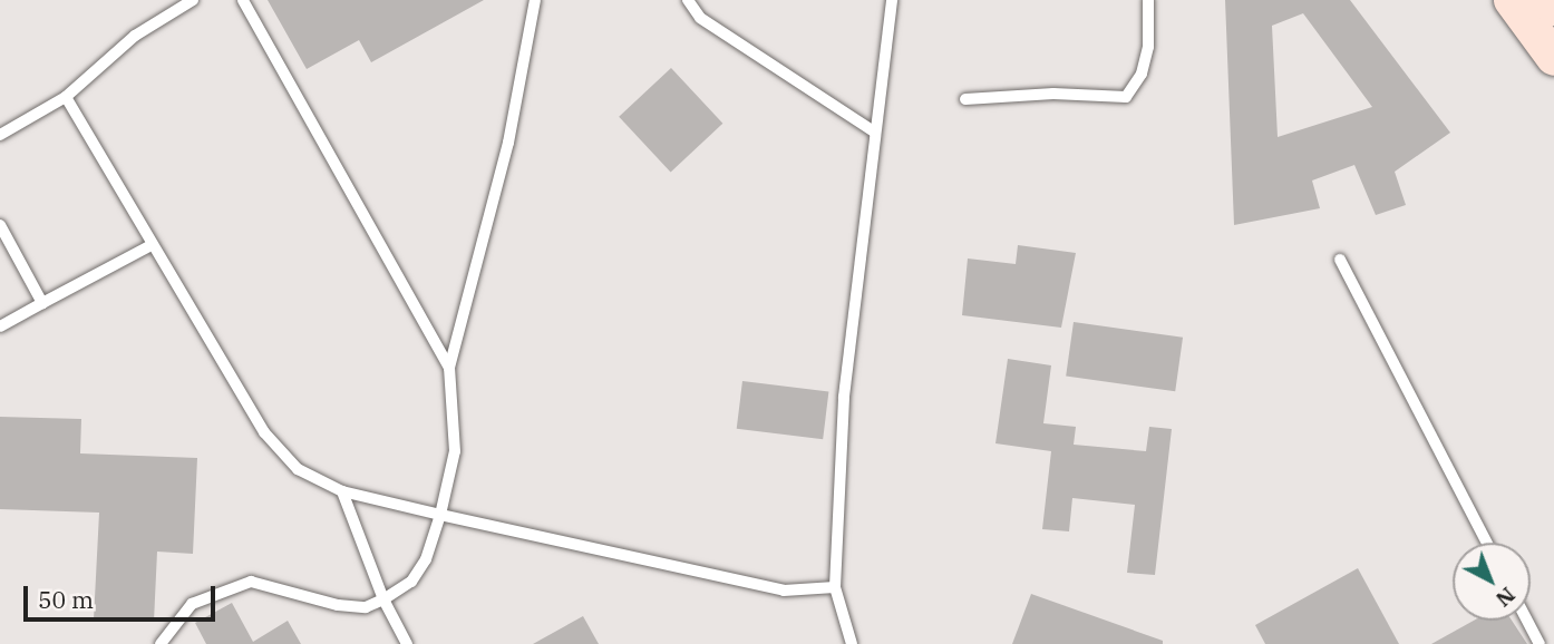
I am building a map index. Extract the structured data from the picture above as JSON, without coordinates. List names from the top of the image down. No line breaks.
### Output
{"scale_bar":"50 m","north":"bottom right"}
